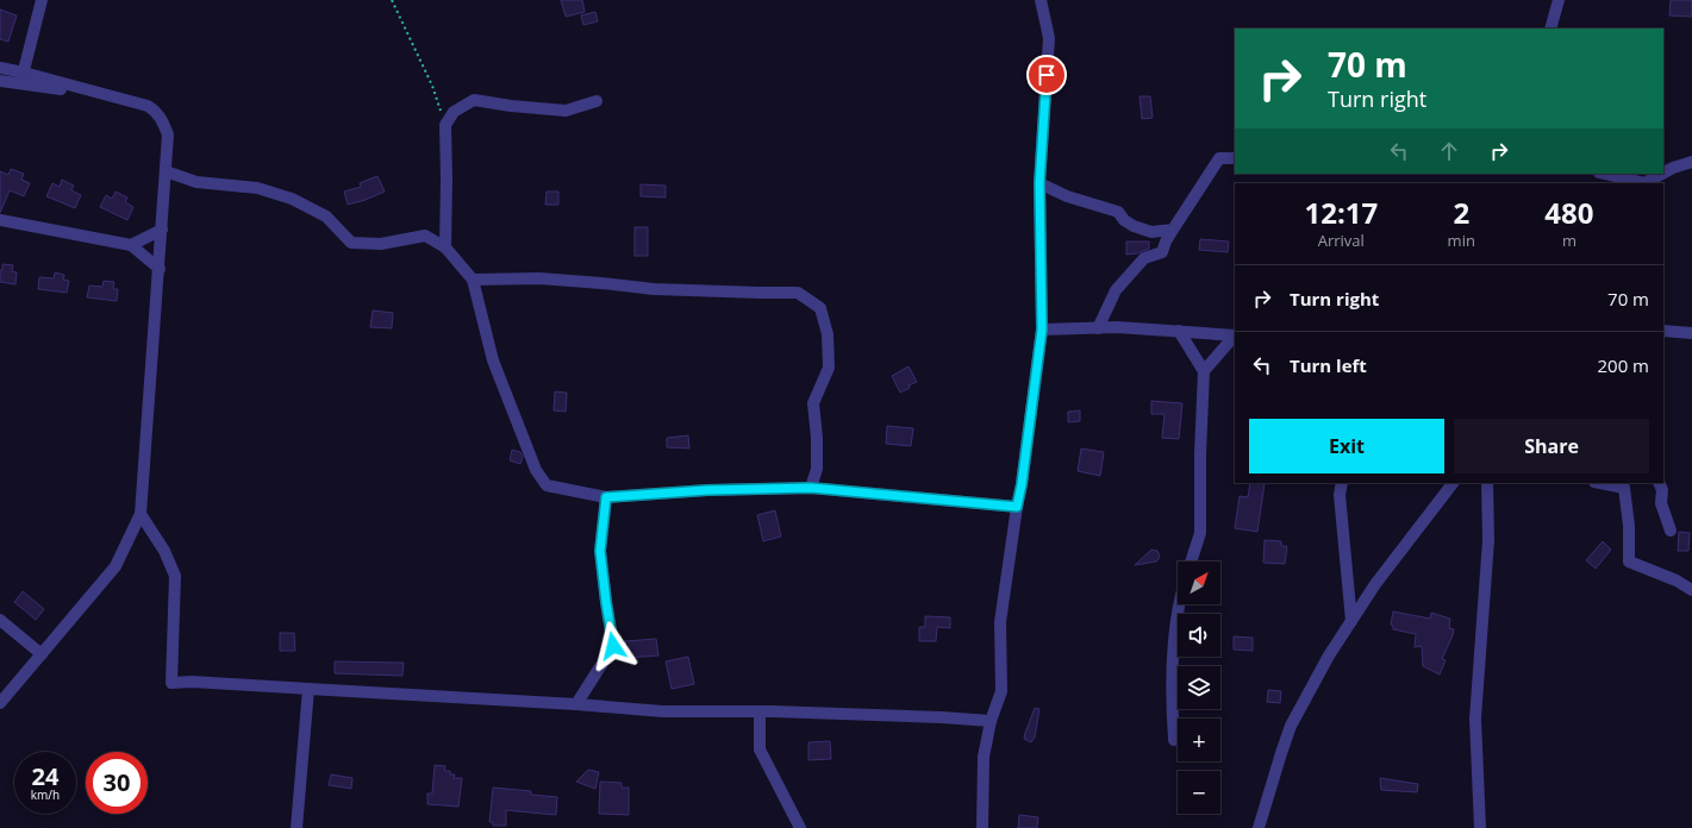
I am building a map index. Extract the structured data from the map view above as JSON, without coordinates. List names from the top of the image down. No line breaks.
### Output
{"north":"top right","page":{"turn":["70 m","Turn right"],"eta":["12:17","Arrival","2","min","480","m"],"list":[{"name":"Turn right","value":"70 m"},{"name":"Turn left","value":"200 m"}],"buttons":["Exit","Share"],"map_buttons":["+","−"],"speed":"24 km/h","limit":"30"}}
